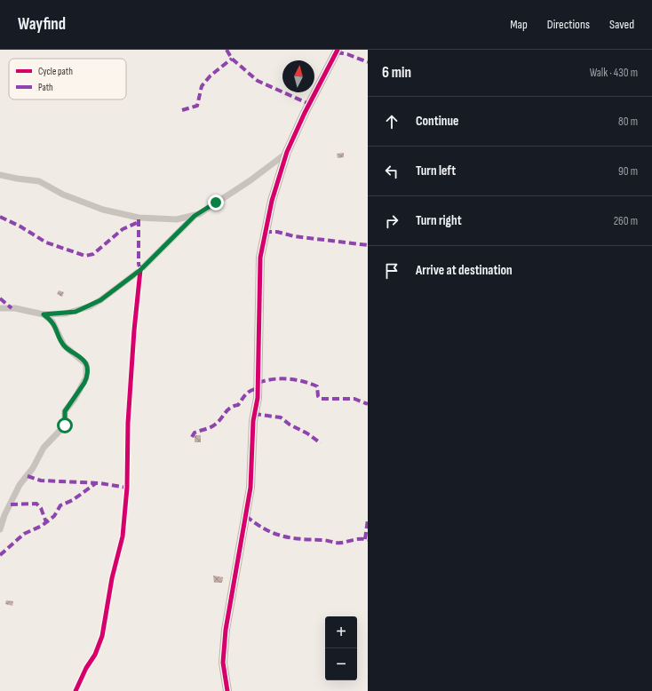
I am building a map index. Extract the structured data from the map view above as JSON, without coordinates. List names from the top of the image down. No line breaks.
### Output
{"legend":["Cycle path","Path"],"north":"top","page":{"header":"Wayfind","nav":["Map","Directions","Saved"],"heading":["6 min","Walk · 430 m"],"list":[["Continue","80 m"],["Turn left","90 m"],["Turn right","260 m"],"Arrive at destination"],"map_buttons":["+","−"]}}
